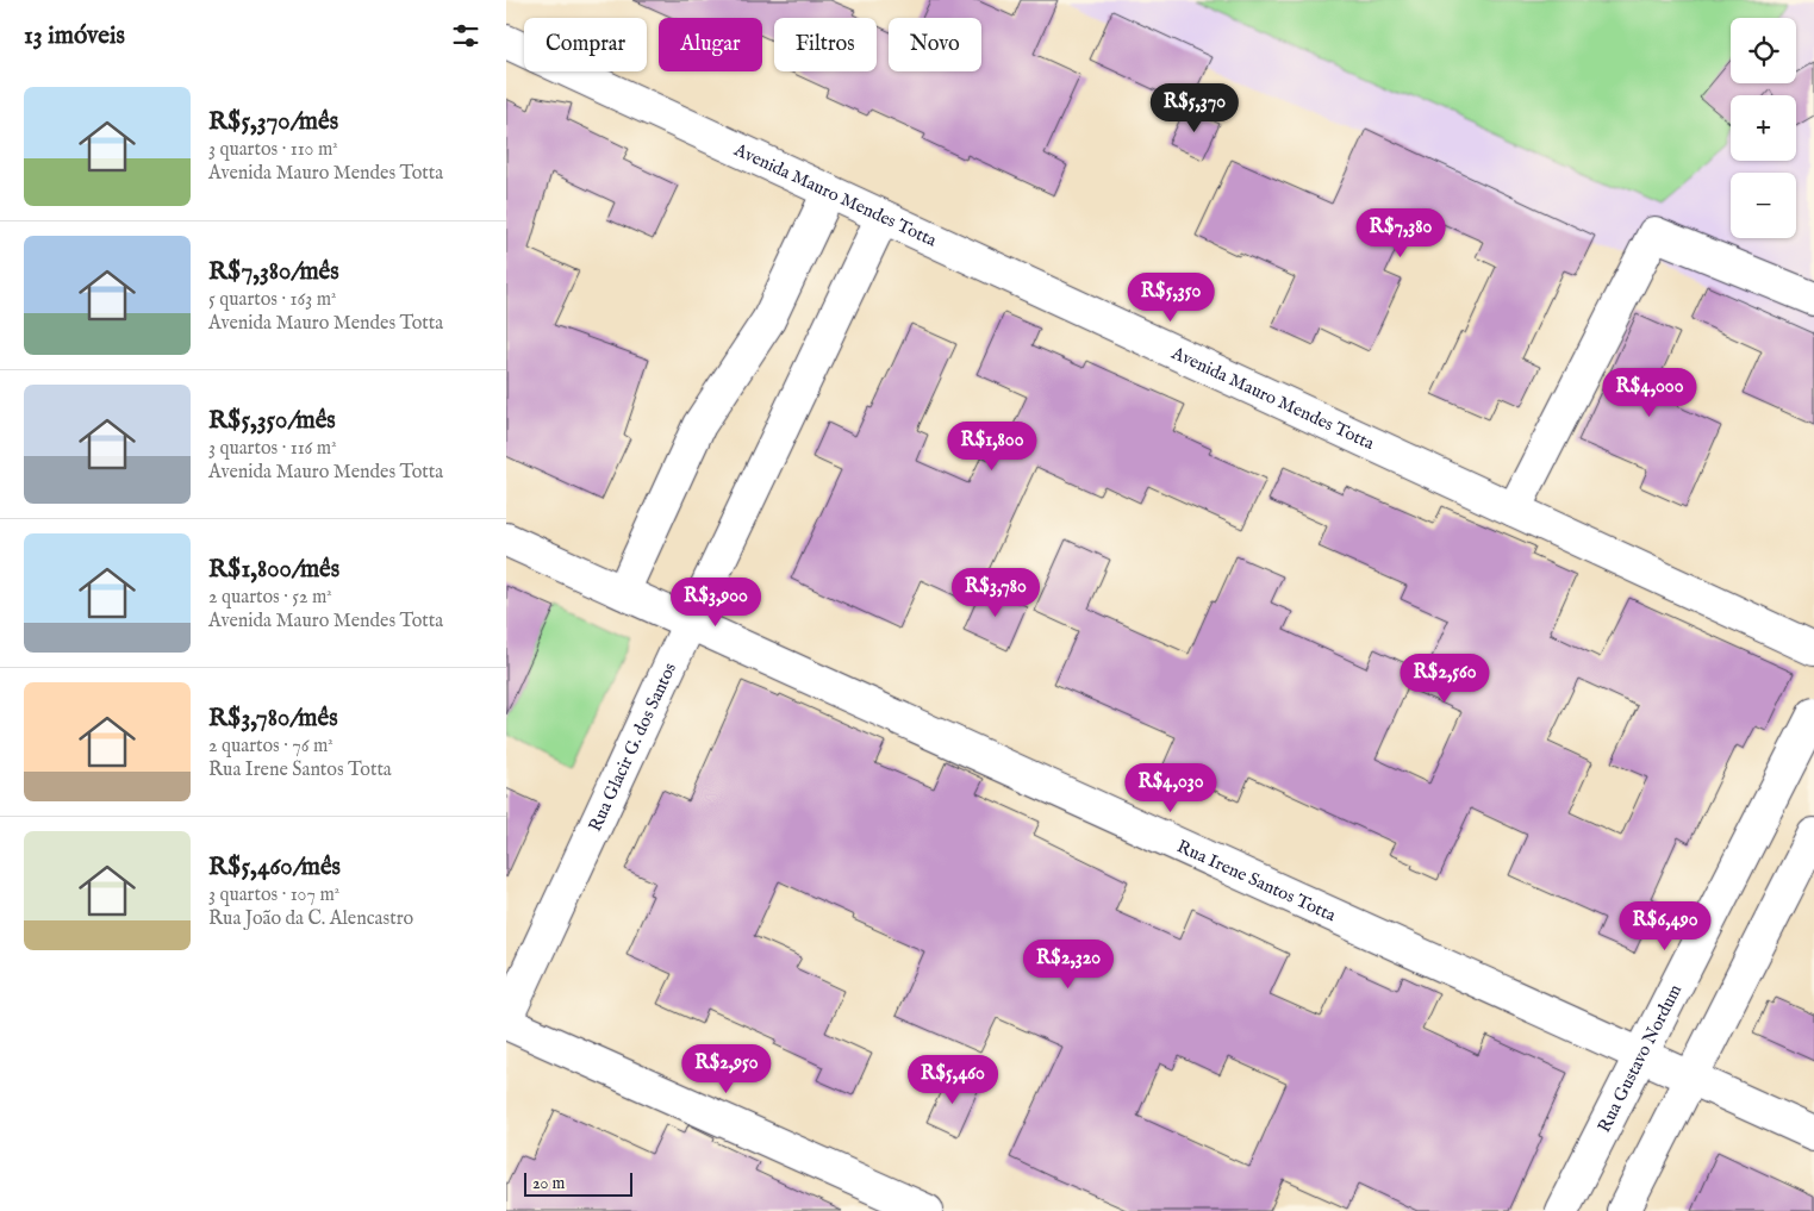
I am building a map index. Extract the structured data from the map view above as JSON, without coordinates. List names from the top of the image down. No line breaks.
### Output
{"streets":{"street":["Avenida Mauro Mendes Totta","Rua Glacir G. dos Santos","Rua Irene Santos Totta","Rua Gustavo Nordum"]},"crossings":[["Avenida Mauro Mendes Totta","Rua Glacir G. dos Santos"],["Rua Glacir G. dos Santos","Rua Irene Santos Totta"],["Rua Irene Santos Totta","Rua Gustavo Nordum"]],"scale_bar":"20 m","page":{"heading":"13 imóveis","map_buttons":["+","−"],"chip":["Comprar","Alugar","Filtros","Novo"],"list":[{"name":"R$5,370/mês","note":"3 quartos · 110 m² · Avenida Mauro Mendes Totta"},{"name":"R$7,380/mês","note":"5 quartos · 163 m² · Avenida Mauro Mendes Totta"},{"name":"R$5,350/mês","note":"3 quartos · 116 m² · Avenida Mauro Mendes Totta"},{"name":"R$1,800/mês","note":"2 quartos · 52 m² · Avenida Mauro Mendes Totta"},{"name":"R$3,780/mês","note":"2 quartos · 76 m² · Rua Irene Santos Totta"},{"name":"R$5,460/mês","note":"3 quartos · 107 m² · Rua João da C. Alencastro"}],"price":["R$5,370","R$7,380","R$5,350","R$4,000","R$1,800","R$3,780","R$3,900","R$2,560","R$4,030","R$6,490","R$2,320","R$2,950","R$5,460"],"scale":"20 m"}}
